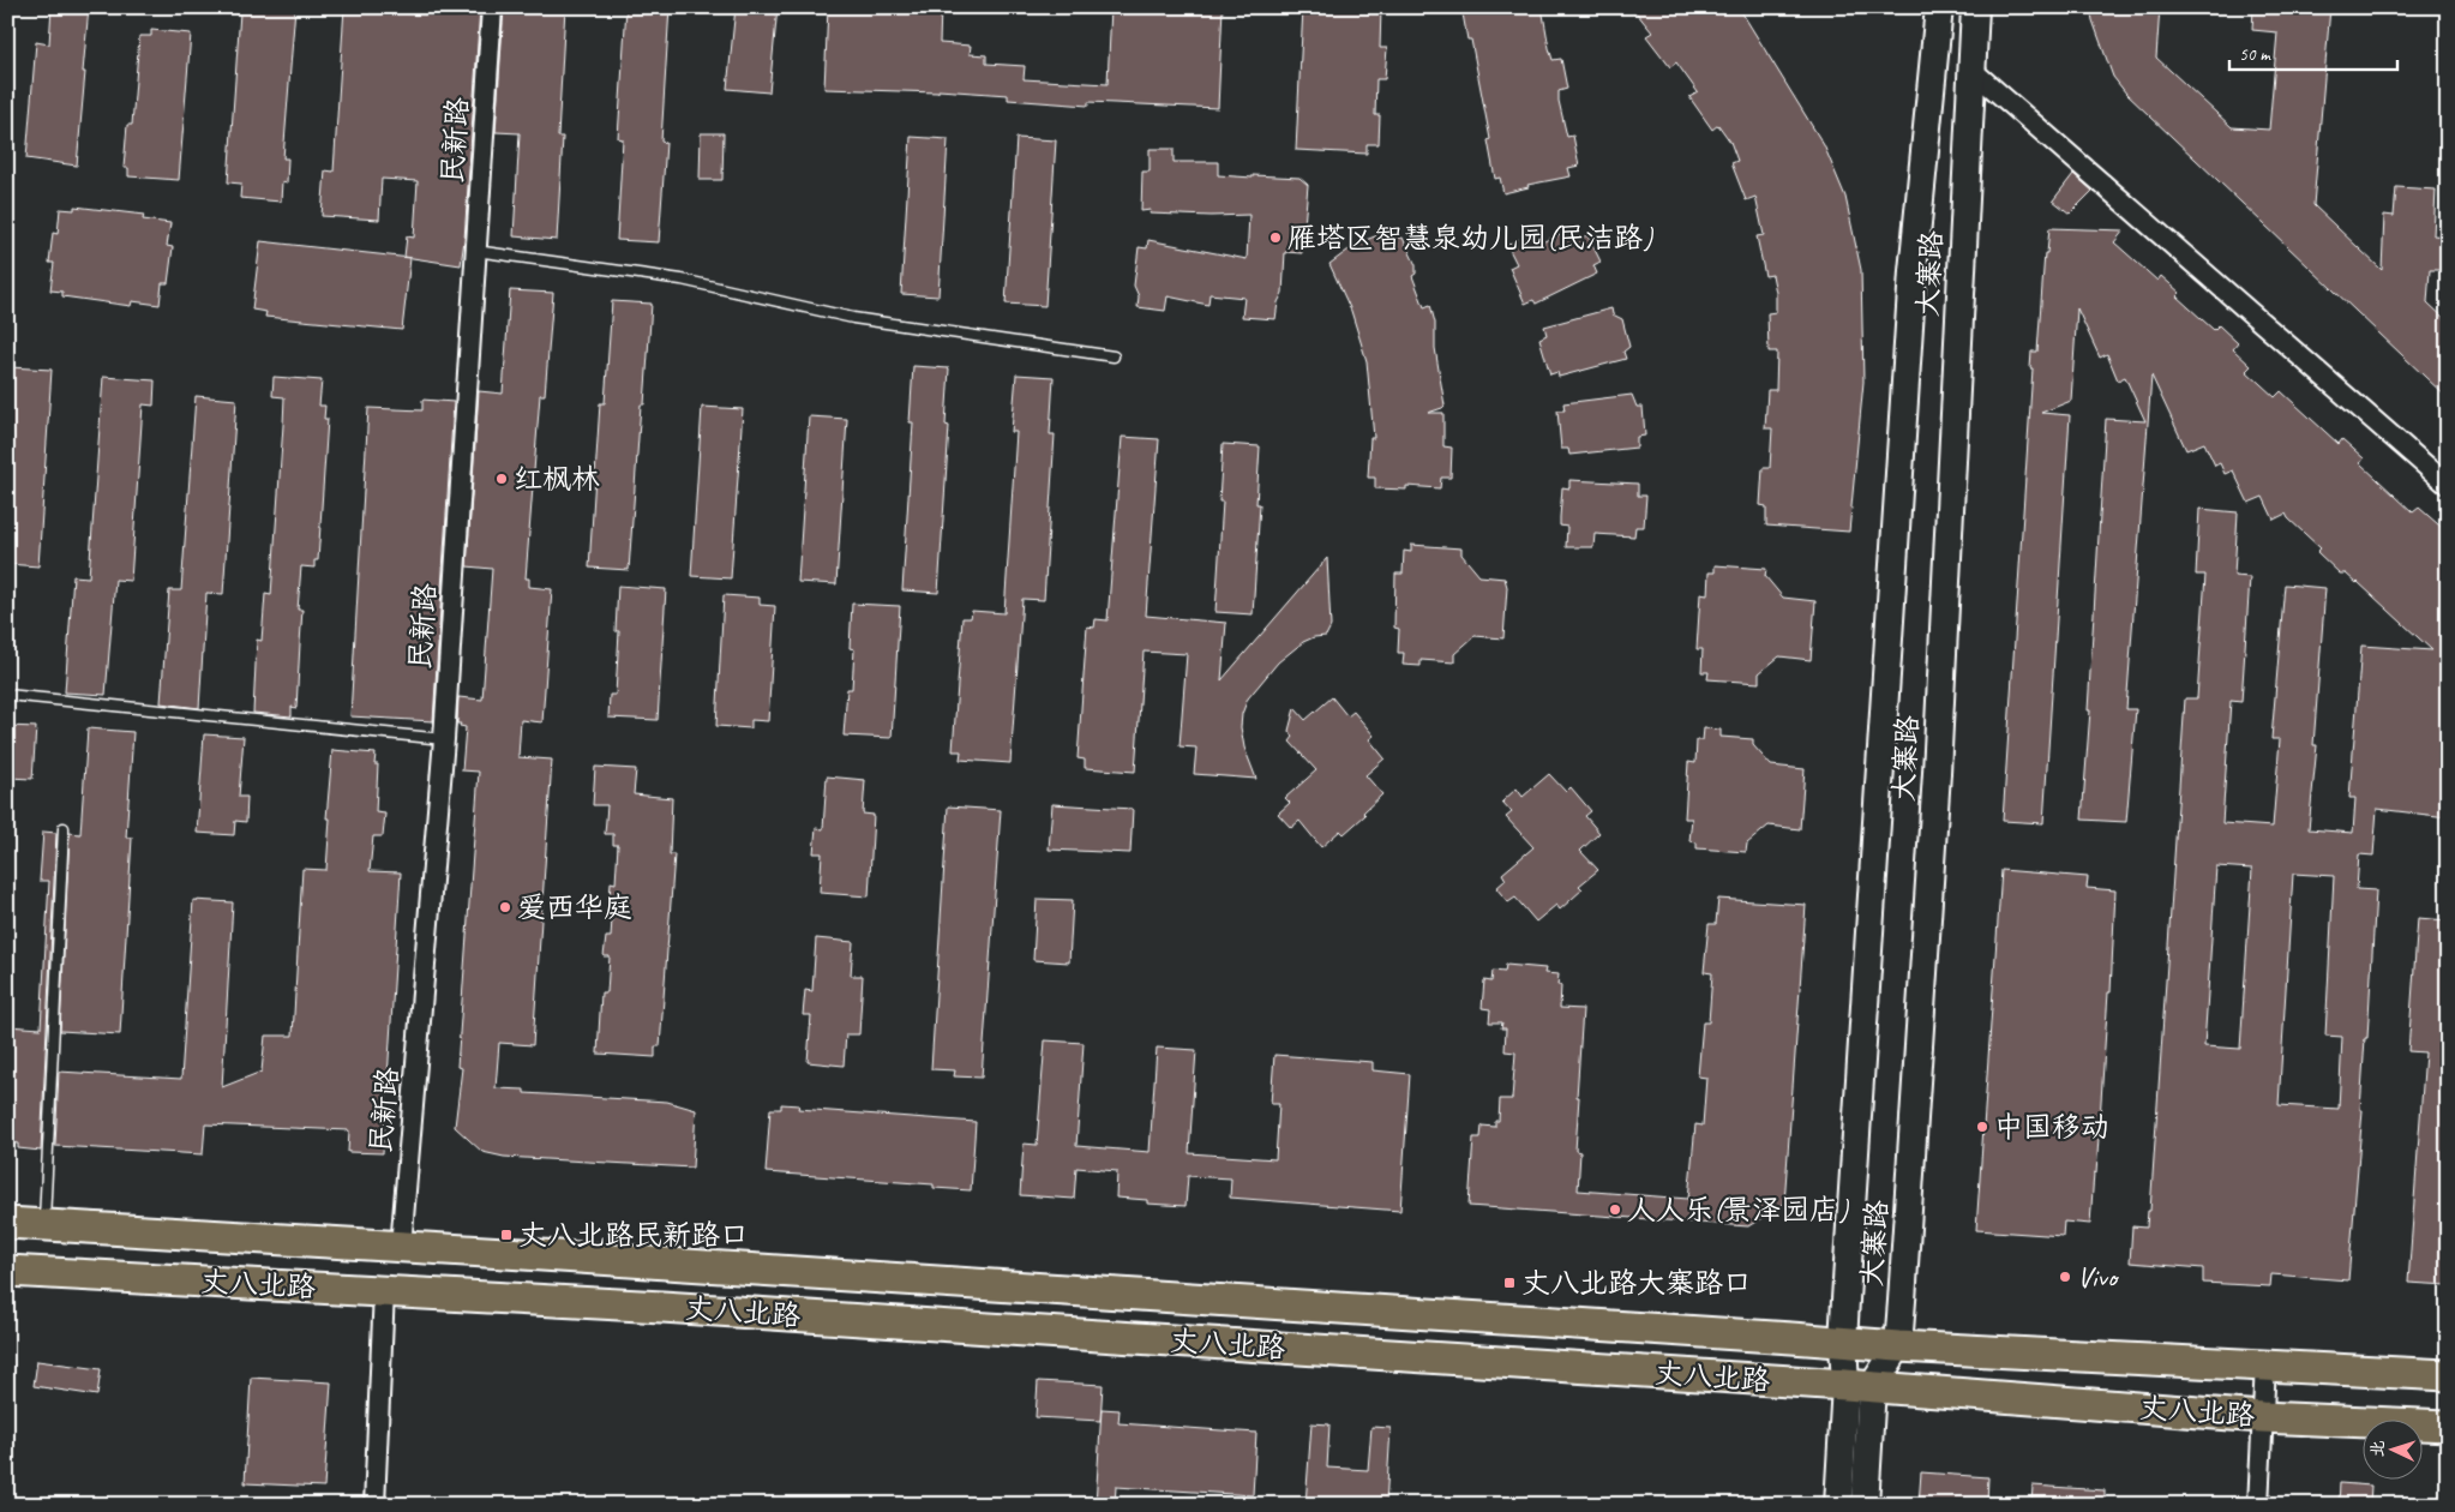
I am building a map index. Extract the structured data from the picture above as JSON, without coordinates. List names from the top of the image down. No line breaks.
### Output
{"streets":{"main road":["大寨路","丈八北路"],"street":["民新路"]},"crossings":[["民新路","丈八北路"],["大寨路","丈八北路"]],"places":{"other":["雁塔区智慧泉幼儿园(民洁路)","红枫林","爱西华庭","中国移动","人人乐(景泽园店)","Vivo"],"transit":["丈八北路民新路口","丈八北路大寨路口"]},"scale_bar":"50 m","north":"left"}
